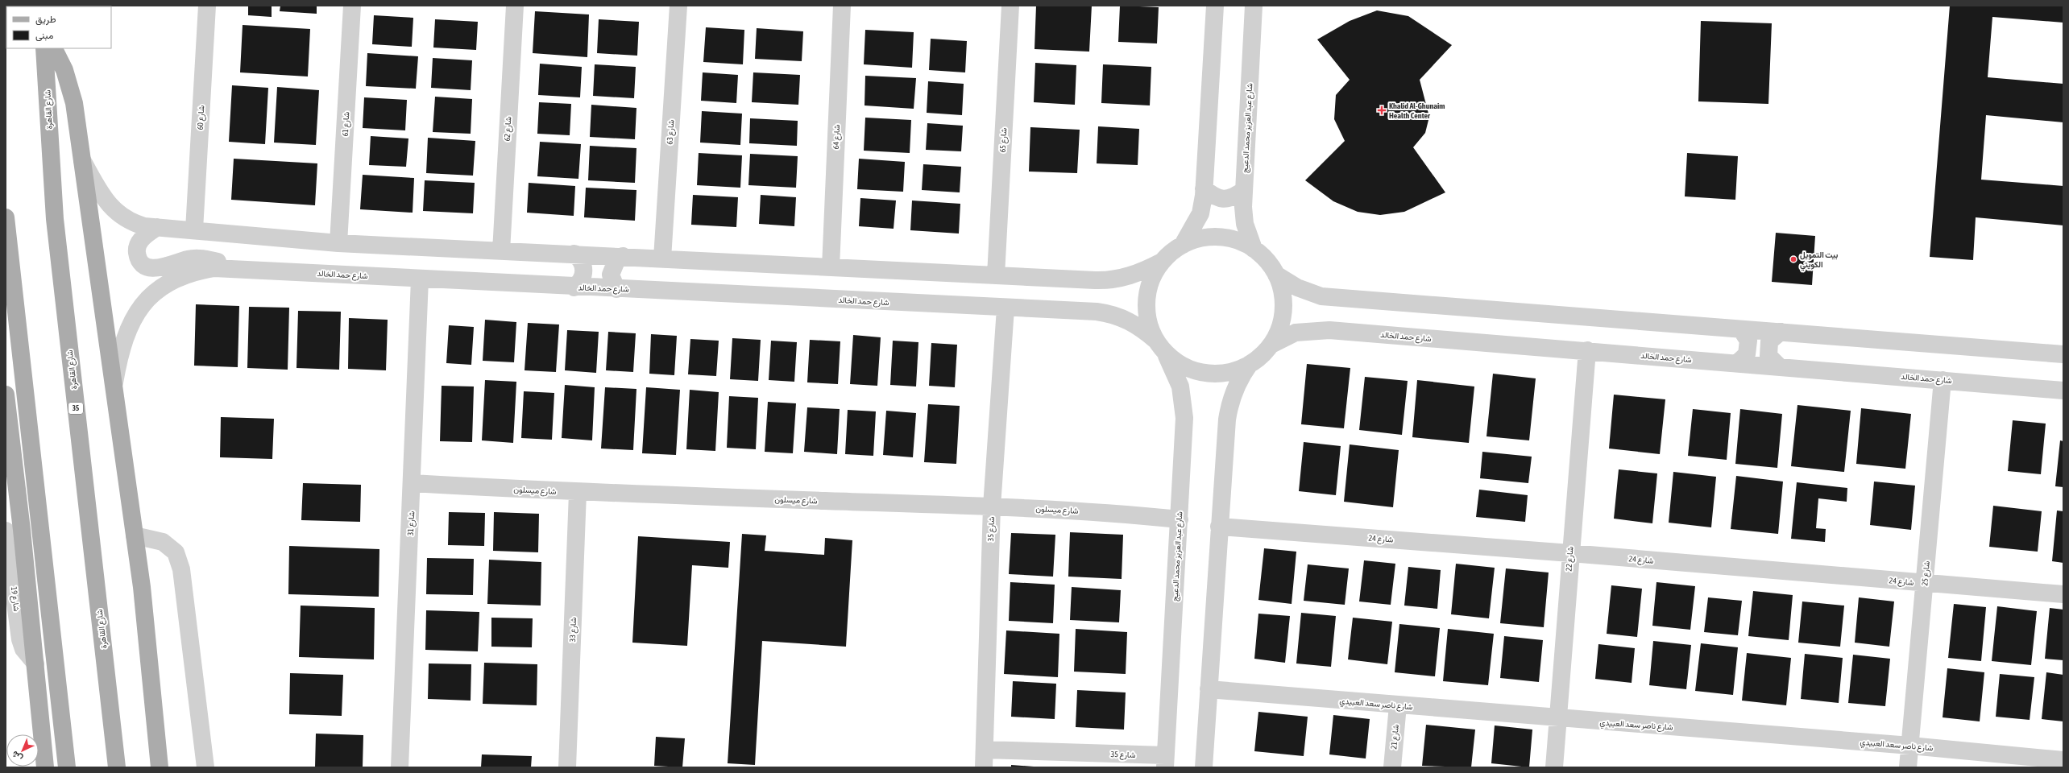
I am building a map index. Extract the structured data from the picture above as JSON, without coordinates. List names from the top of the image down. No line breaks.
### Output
{"streets":{"main road":["شارع القاهرة","35"],"street":["شارع 60","شارع 61","شارع عبد العزيز محمد الدعيج","شارع 62","شارع 63","شارع 64","شارع 65","شارع حمد الخالد","شارع ميسلون","شارع 31","شارع 35","شارع 24","شارع 22","شارع 25","شارع 19","شارع 33","شارع ناصر سعد العبيدي","شارع 21"]},"crossings":[["شارع عبد العزيز محمد الدعيج","شارع حمد الخالد"],["شارع عبد العزيز محمد الدعيج","شارع ميسلون"],["شارع عبد العزيز محمد الدعيج","شارع 35"],["شارع حمد الخالد","شارع 31"],["شارع حمد الخالد","شارع 35"],["شارع حمد الخالد","شارع 22"],["شارع حمد الخالد","شارع 25"],["شارع ميسلون","شارع 31"],["شارع ميسلون","شارع 35"],["شارع ميسلون","شارع 33"],["شارع 24","شارع 22"],["شارع 24","شارع 25"],["شارع 22","شارع ناصر سعد العبيدي"],["شارع 25","شارع ناصر سعد العبيدي"],["شارع ناصر سعد العبيدي","شارع 21"]],"places":{"health":["Khalid Al-Ghunaim Health Center"],"other":["بيت التمويل الكويتي"]},"legend":["طريق","مبنى"],"north":"bottom left"}
